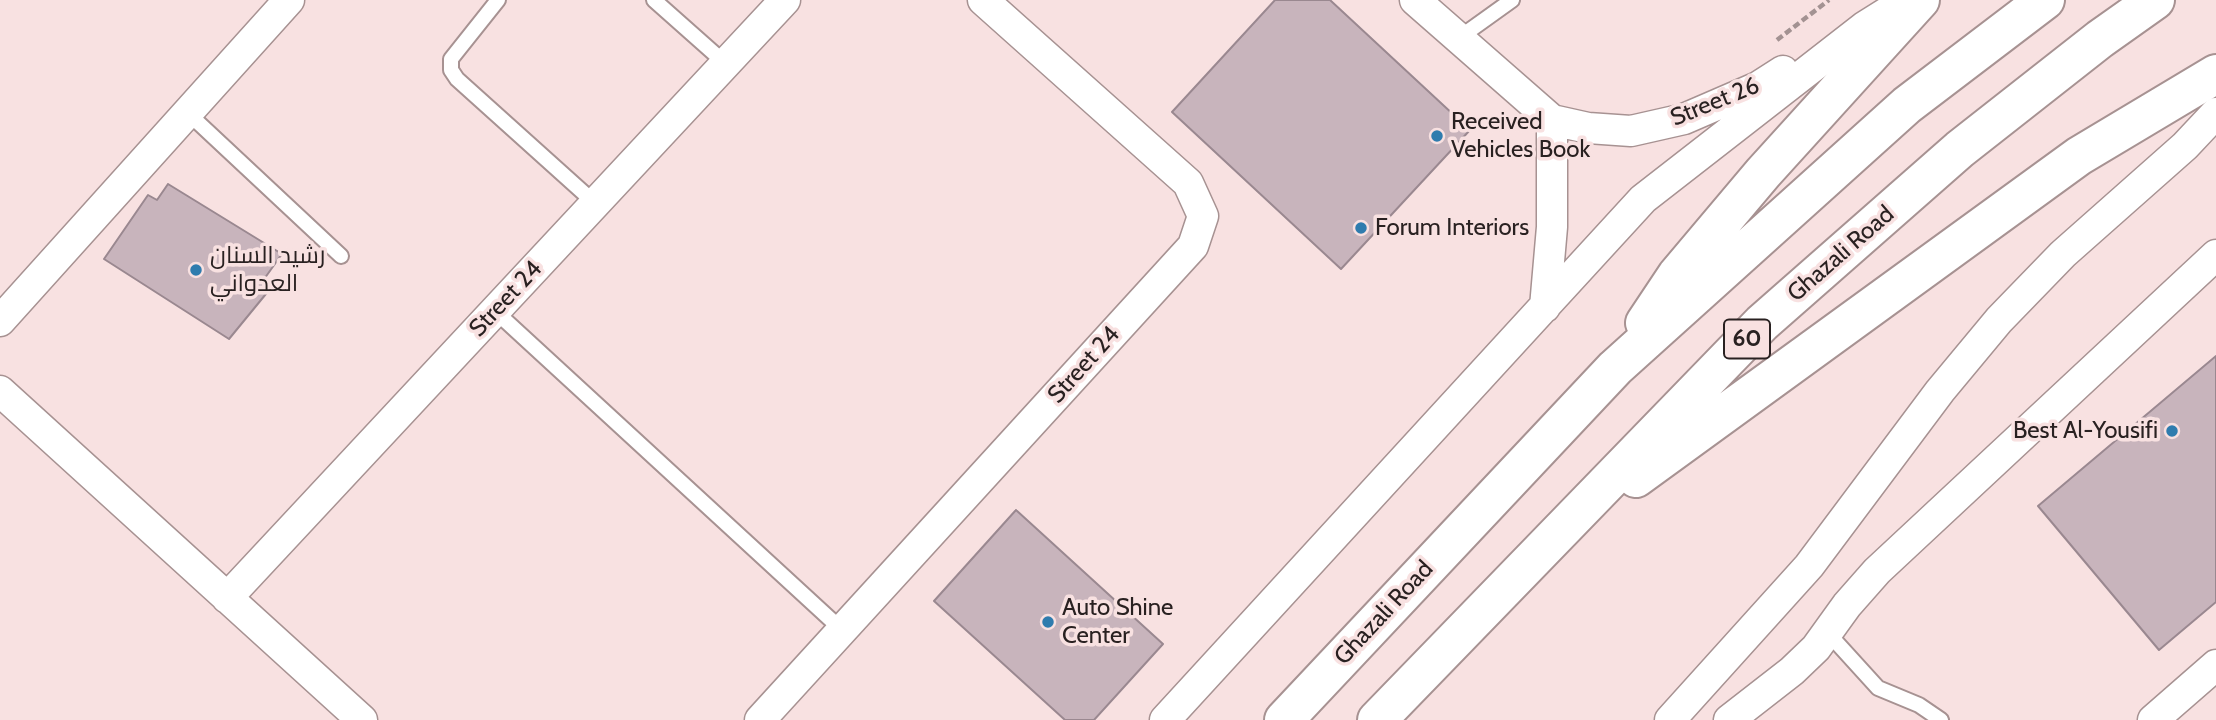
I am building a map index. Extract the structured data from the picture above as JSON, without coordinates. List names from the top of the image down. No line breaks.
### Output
{"streets":{"highway":["Ghazali Road","60"],"street":["Street 26","Street 24"]},"places":["Received Vehicles Book","Forum Interiors","رشيد السنان العدواني","Best Al-Yousifi","Auto Shine Center"]}
